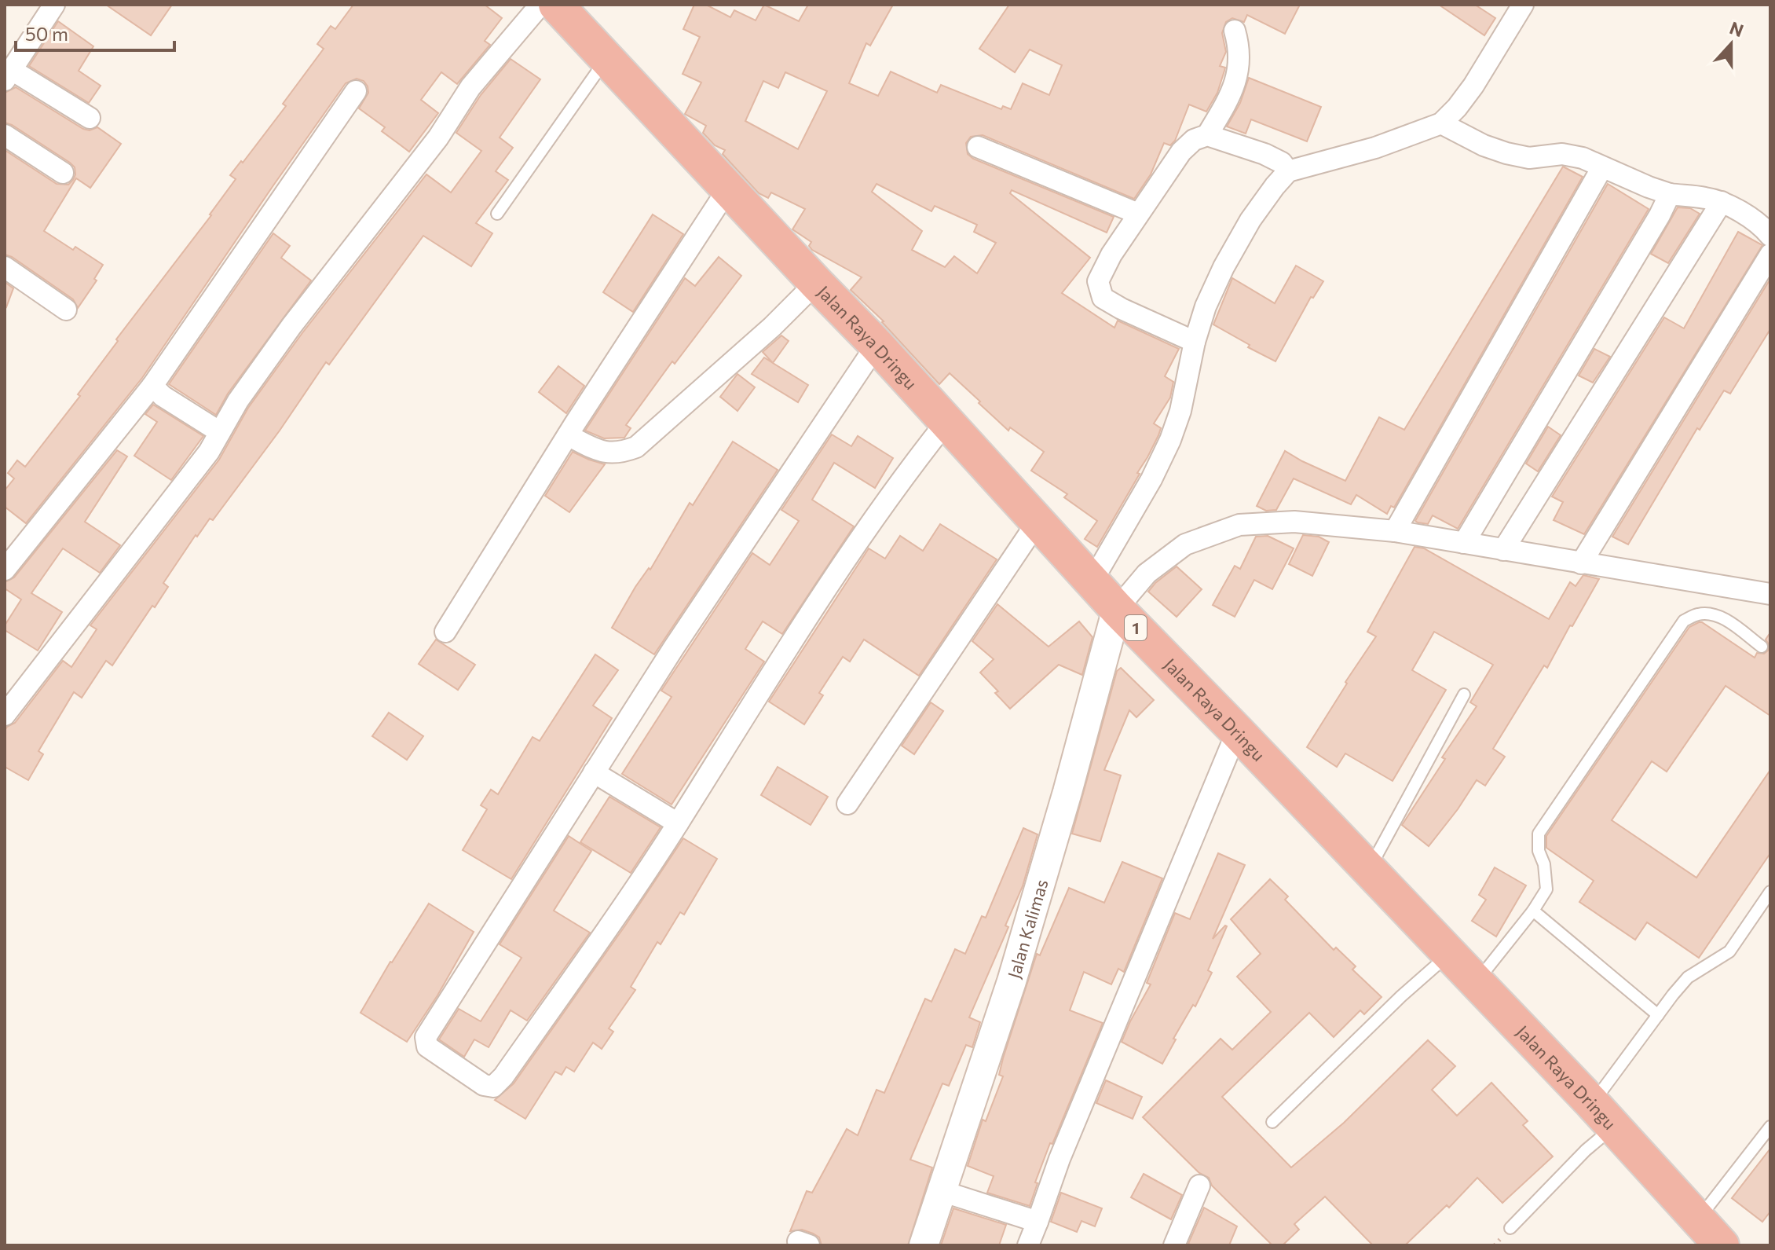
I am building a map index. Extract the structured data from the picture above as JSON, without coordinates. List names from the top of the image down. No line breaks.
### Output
{"streets":{"highway":["Jalan Raya Dringu","1"],"street":["Jalan Kalimas"]},"crossings":[["Jalan Raya Dringu","Jalan Kalimas"]],"scale_bar":"50 m","north":"top"}
